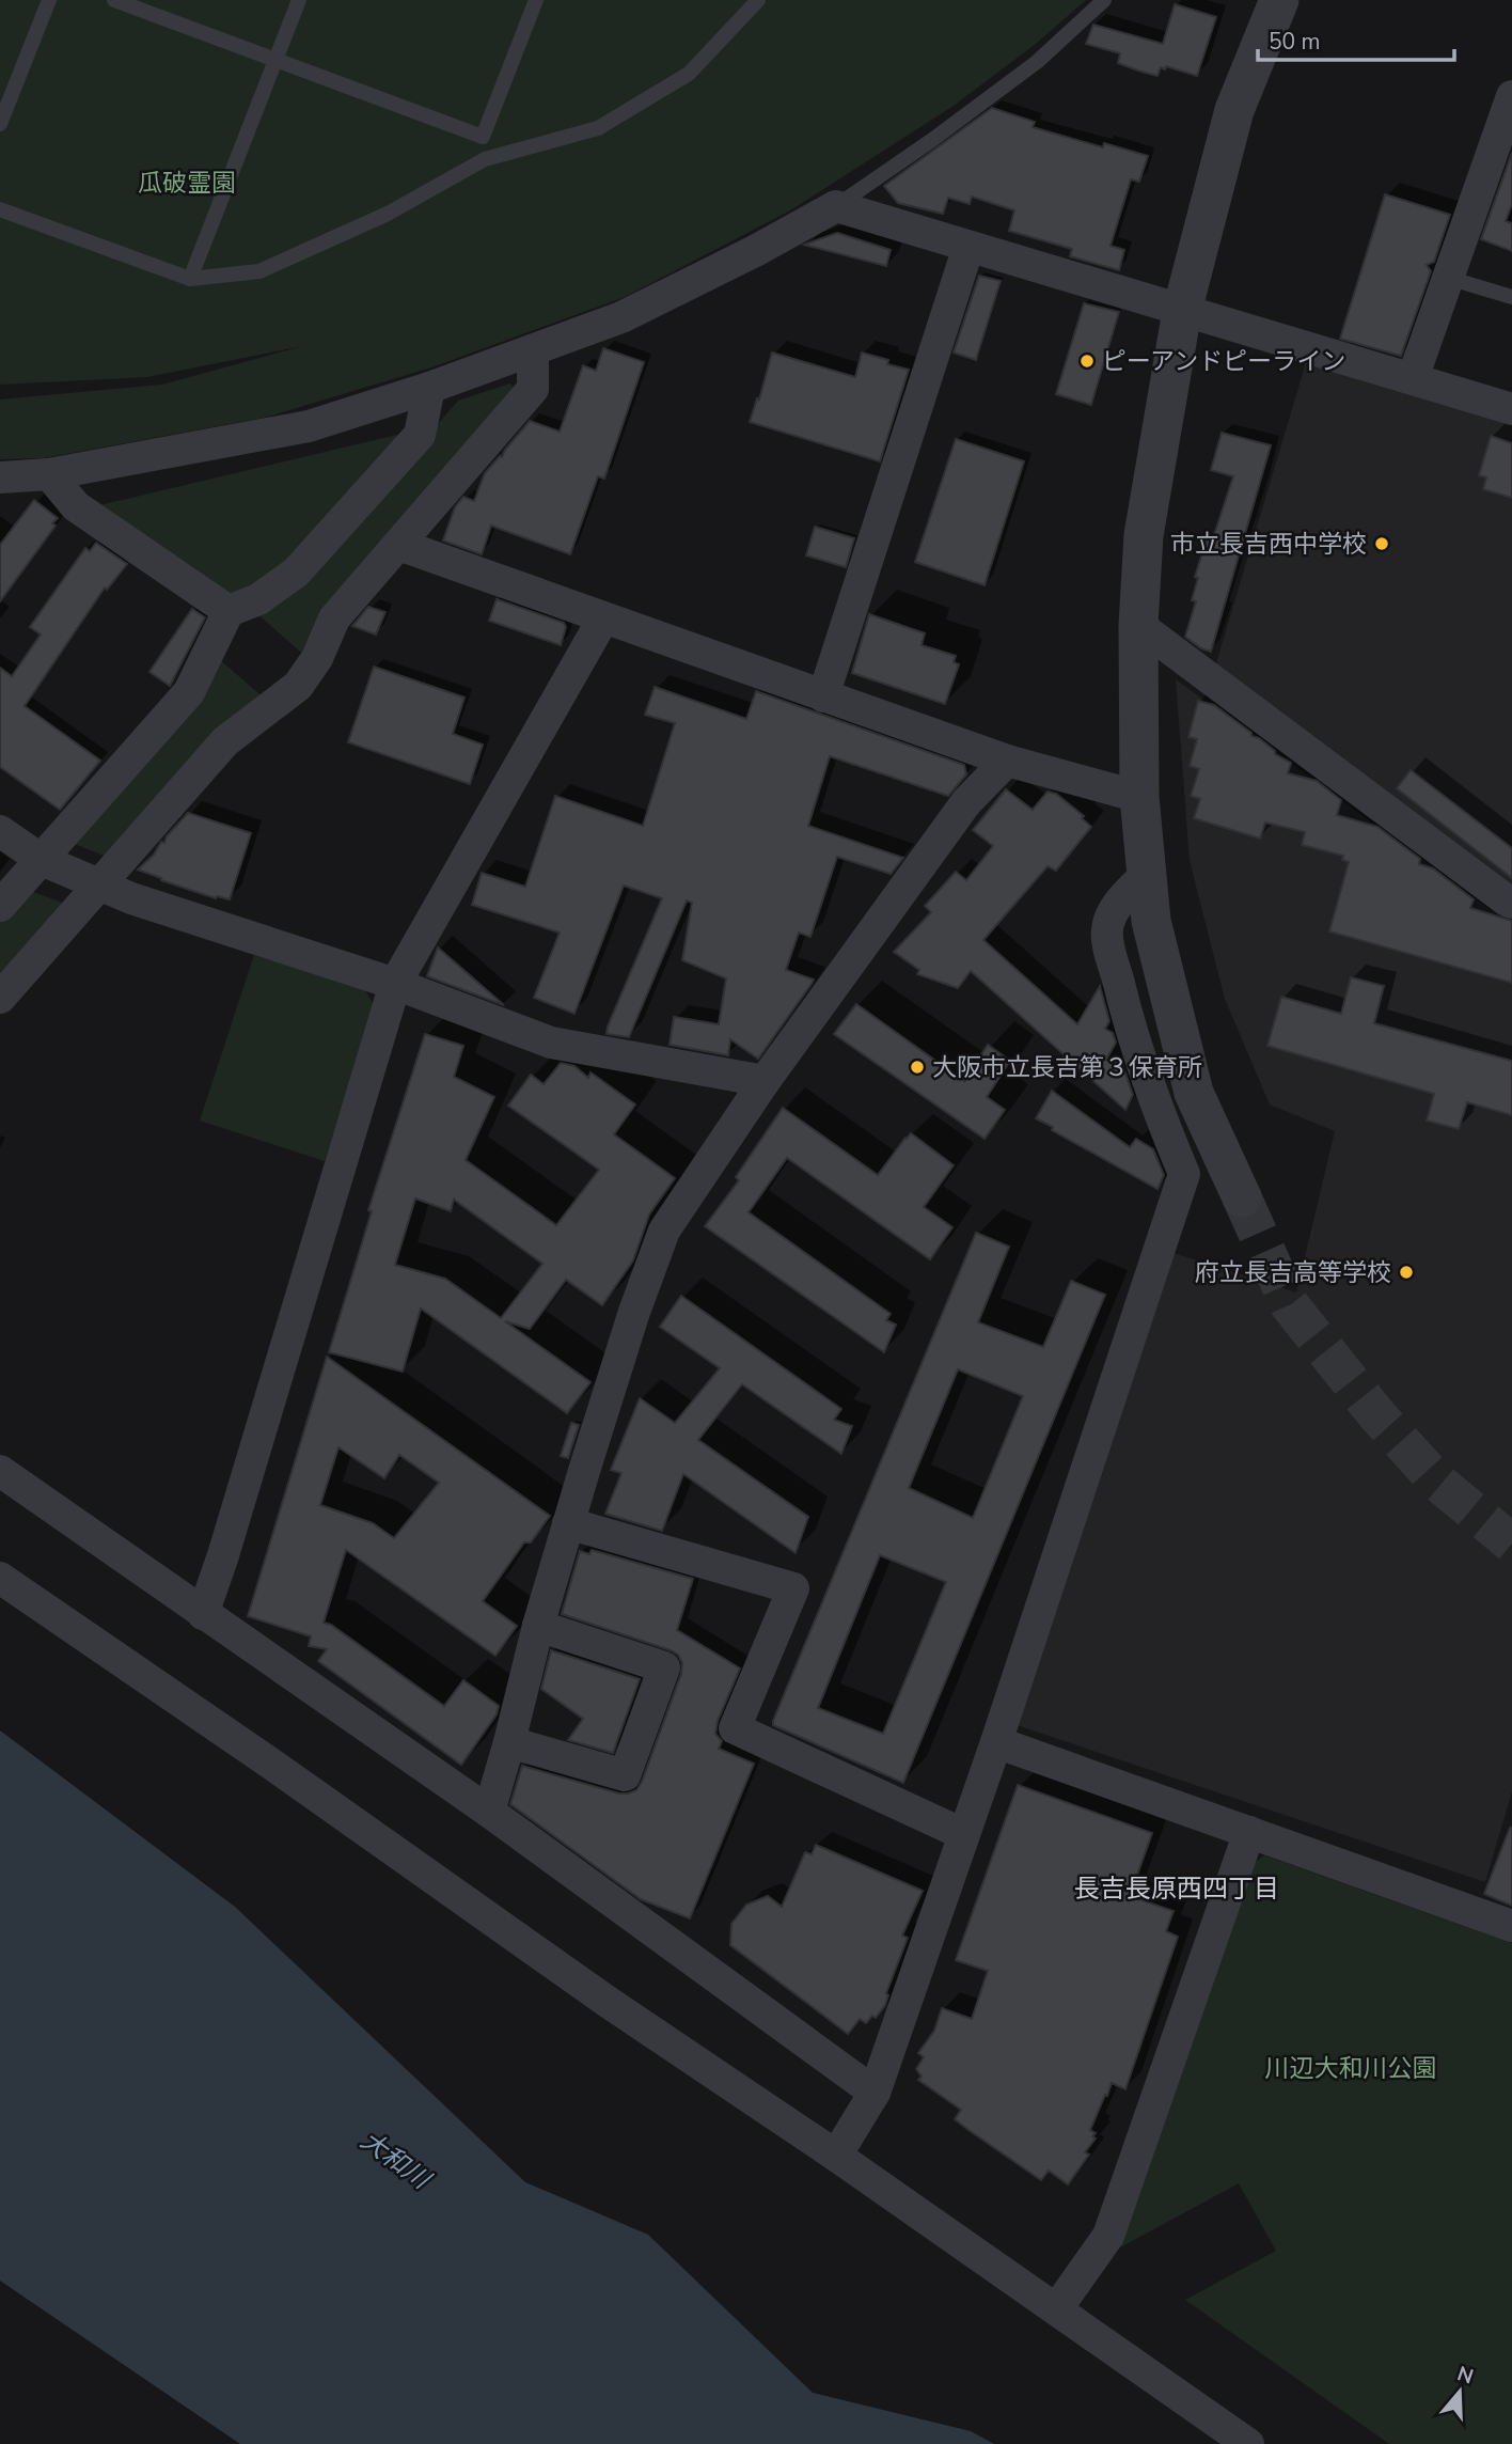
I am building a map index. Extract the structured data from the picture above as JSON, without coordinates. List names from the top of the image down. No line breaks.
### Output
{"districts":["長吉長原西四丁目"],"water":["大和川"],"parks":["瓜破霊園","川辺大和川公園"],"places":["ピーアンドピーライン","市立長吉西中学校","大阪市立長吉第３保育所","府立長吉高等学校"],"scale_bar":"50 m","north":"top"}
